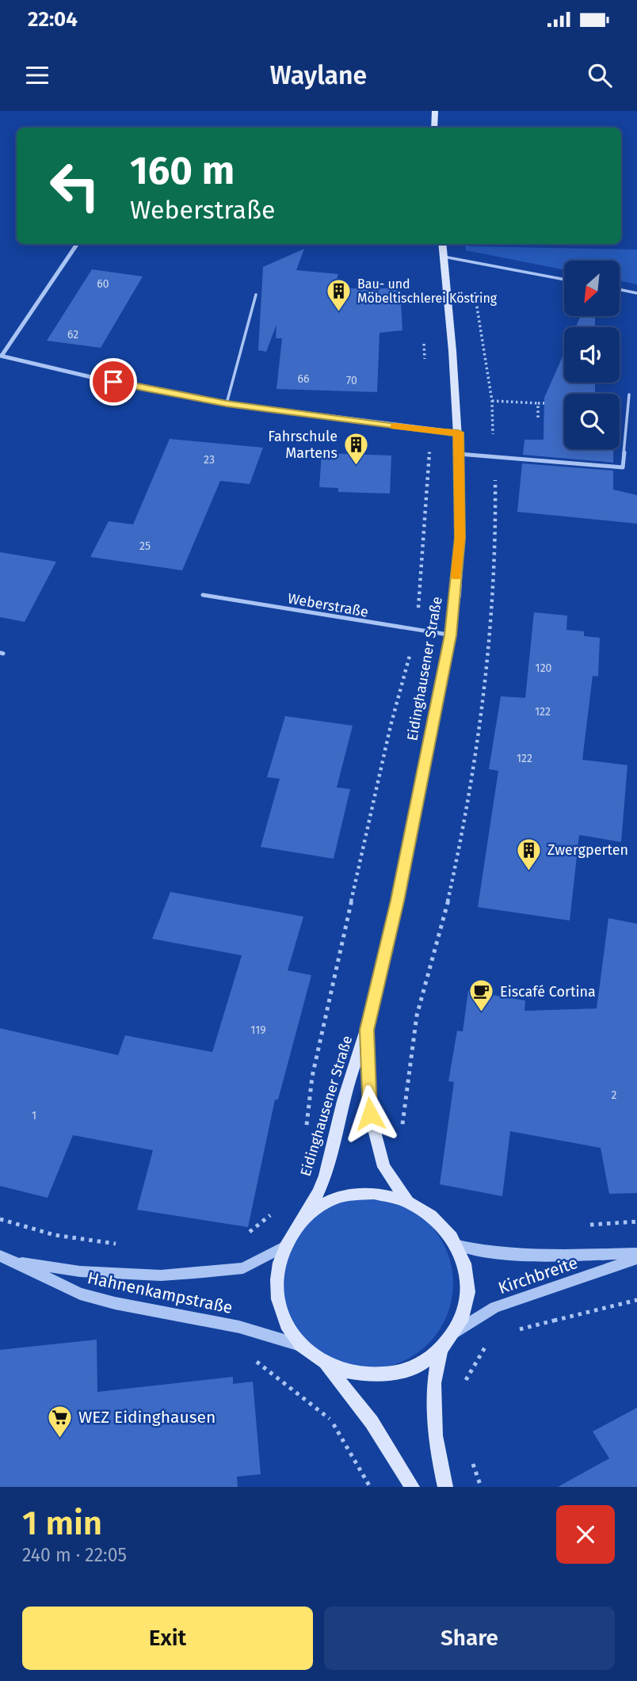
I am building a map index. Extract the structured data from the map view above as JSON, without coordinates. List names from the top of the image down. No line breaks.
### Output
{"streets":{"main road":["Eidinghausener Straße"],"street":["Kirchbreite","Hahnenkampstraße"],"lane":["Weberstraße"]},"crossings":[["Weberstraße","Eidinghausener Straße"],["Eidinghausener Straße","Kirchbreite"],["Eidinghausener Straße","Hahnenkampstraße"],["Kirchbreite","Hahnenkampstraße"]],"places":{"building":["Bau- und Möbeltischlerei Köstring","Fahrschule Martens","Zwergperten"],"cafe":["Eiscafé Cortina"],"supermarket":["WEZ Eidinghausen"]},"house_numbers":["60","62","66","70","23","25","120","122","122","119","2","1"],"north":"bottom left","page":{"status":"22:04","header":"Waylane","turn":["160 m","Weberstraße"],"heading":["1 min","240 m · 22:05"],"buttons":["Exit","Share"]}}
